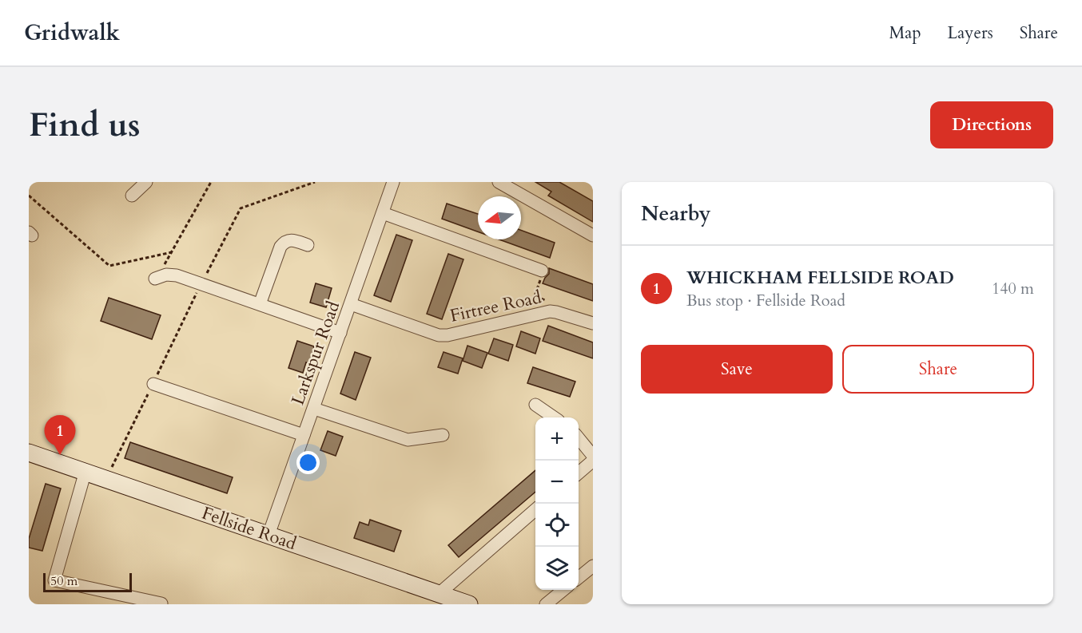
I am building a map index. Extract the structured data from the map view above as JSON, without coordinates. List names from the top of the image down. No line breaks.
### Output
{"streets":{"street":["Firtree Road","Larkspur Road","Fellside Road"]},"crossings":[["Firtree Road","Larkspur Road"],["Larkspur Road","Fellside Road"]],"scale_bar":"50 m","north":"left","page":{"header":"Gridwalk","nav":["Map","Layers","Share"],"buttons":["Directions",["Save","Share"]],"title":"Find us","heading":"Nearby","list":[{"mark":"1","name":"WHICKHAM FELLSIDE ROAD","note":"Bus stop · Fellside Road","value":"140 m"}],"pins":"1","map_buttons":["+","−"],"scale":"50 m"}}
